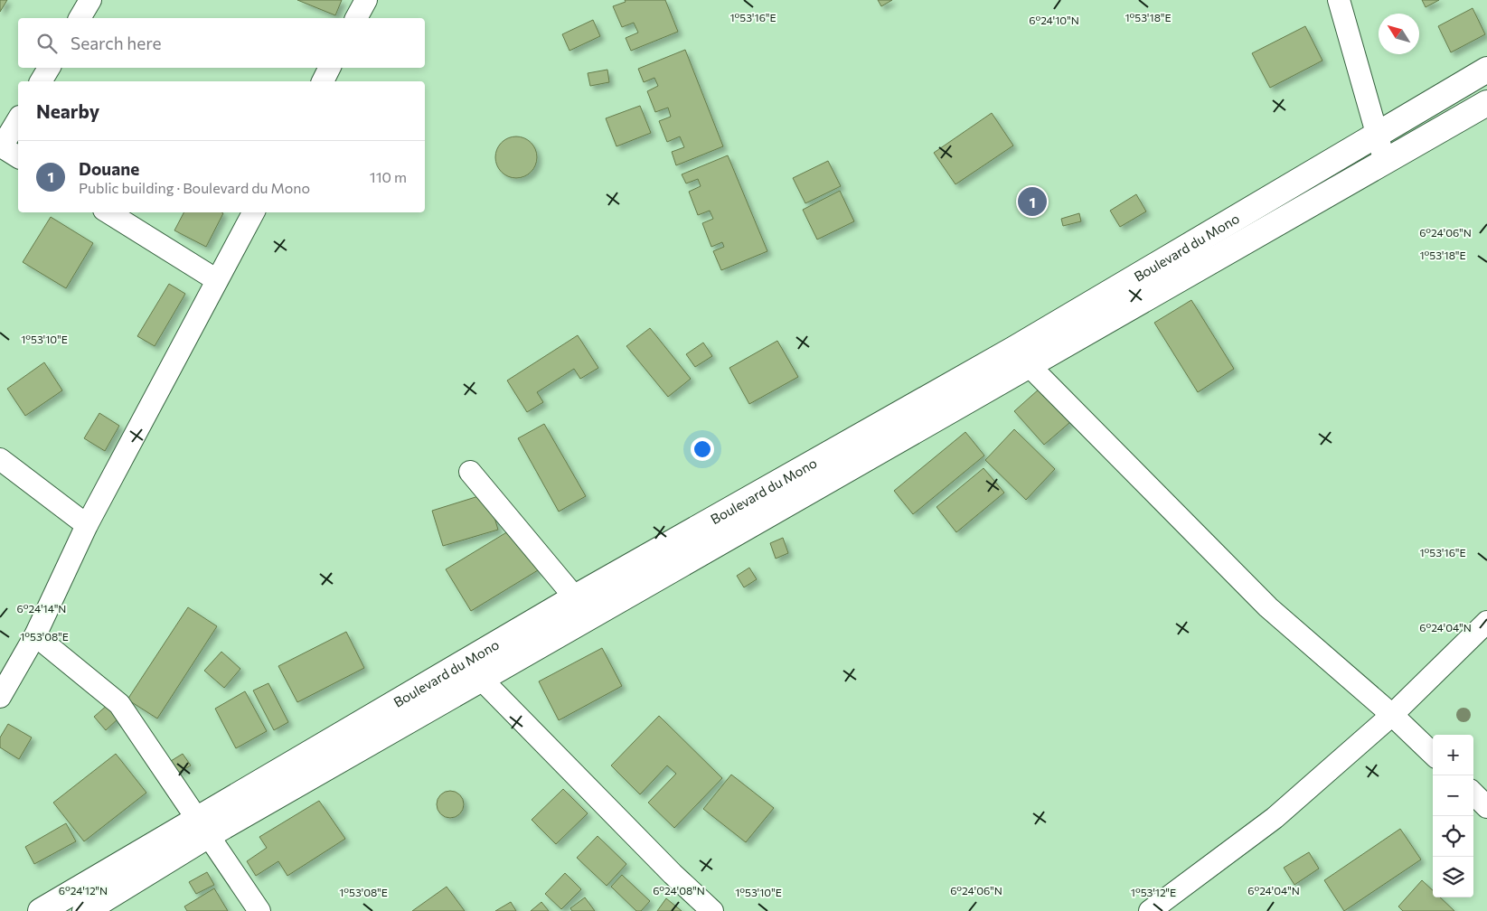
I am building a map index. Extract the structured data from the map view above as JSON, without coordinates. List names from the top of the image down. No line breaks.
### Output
{"streets":{"main road":["Boulevard du Mono"]},"north":"top left","page":{"search":"Search here","heading":"Nearby","list":[{"mark":"1","name":"Douane","note":"Public building · Boulevard du Mono","value":"110 m"}],"pins":"1","map_buttons":["+","−"]},"coordinates":["1°53'16\"E","1°53'18\"E","6°24'10\"N","6°24'06\"N","1°53'10\"E","6°24'14\"N","6°24'04\"N","1°53'08\"E","6°24'12\"N","6°24'08\"N","1°53'12\"E"]}
